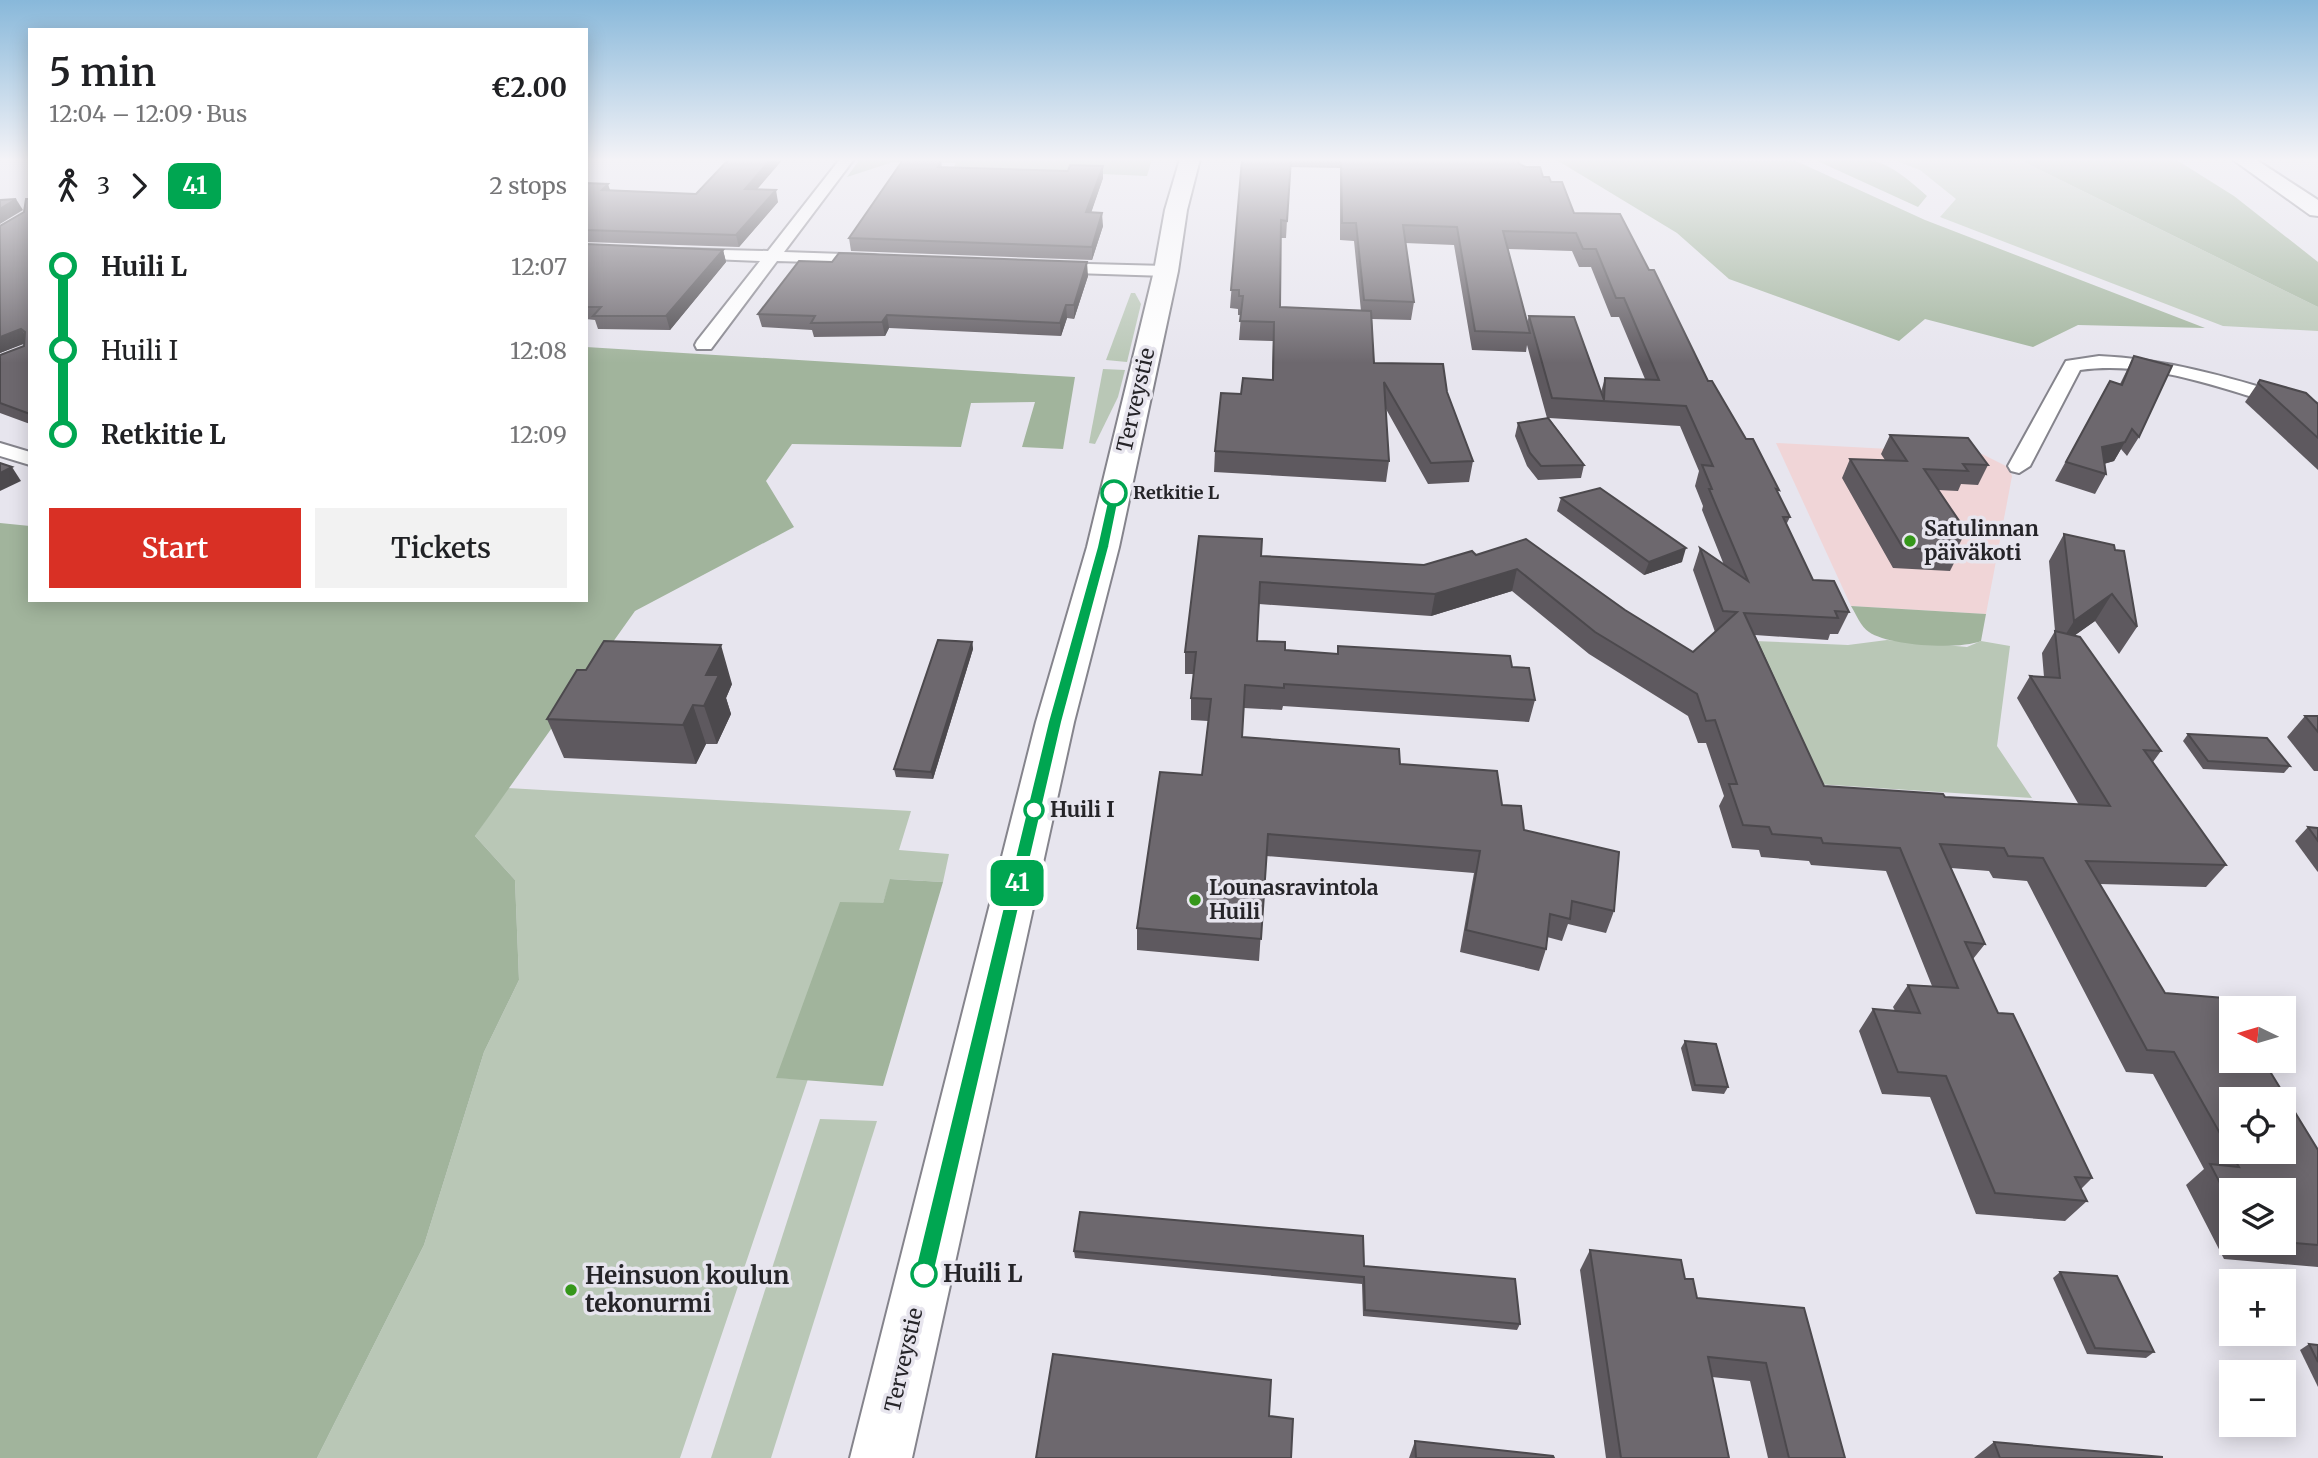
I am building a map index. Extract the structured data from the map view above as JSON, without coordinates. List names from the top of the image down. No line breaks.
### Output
{"streets":{"main road":["Terveystie"]},"places":["Retkitie L","Satulinnan päiväkoti","Huili I","Lounasravintola Huili","Huili L","Heinsuon koulun tekonurmi"],"lines":["bus line 41"],"north":"left","page":{"on_map":"41","heading":["5 min","12:04 – 12:09 · Bus","€2.00"],"legs":["3","41","2 stops"],"list":[{"name":"Huili L","value":"12:07"},{"name":"Huili I","value":"12:08"},{"name":"Retkitie L","value":"12:09"}],"buttons":["Start","Tickets"],"map_buttons":["+","−"]}}
